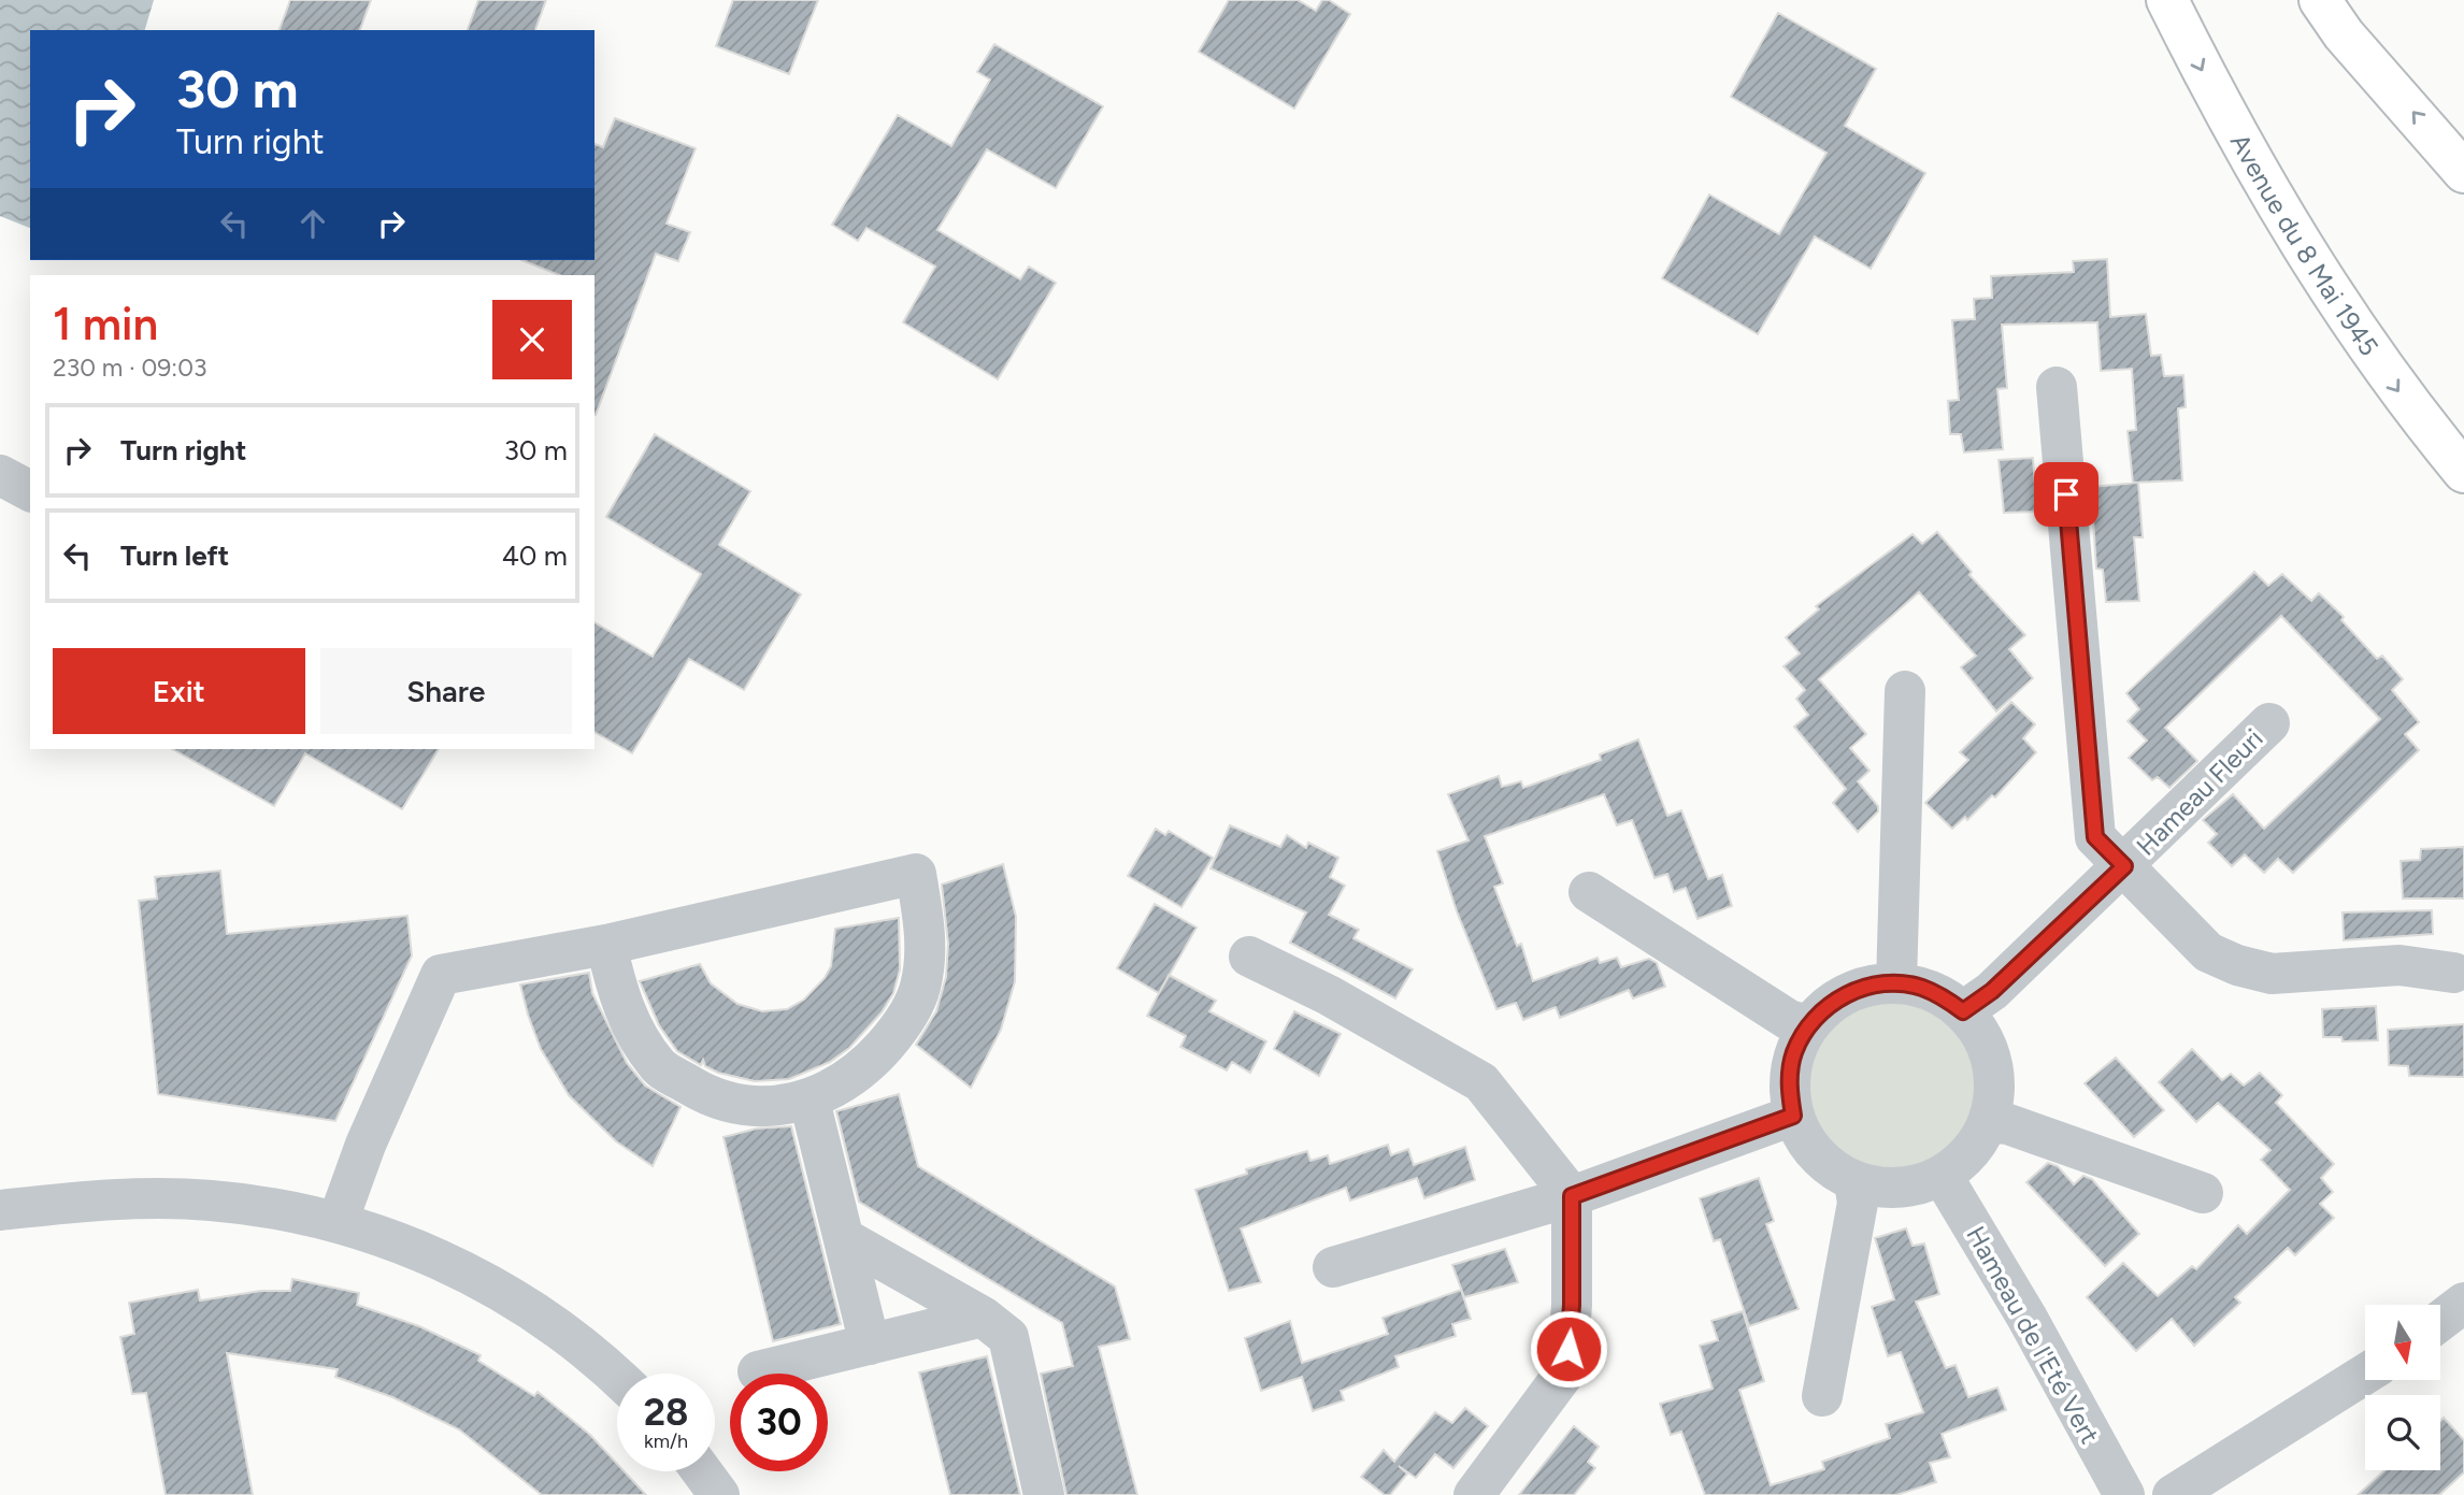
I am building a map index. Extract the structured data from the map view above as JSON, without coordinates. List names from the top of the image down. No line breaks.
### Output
{"streets":{"main road":["Avenue du 8 Mai 1945"],"street":["Hameau Fleuri","Hameau de l'Eté Vert"]},"crossings":[["Hameau Fleuri","Hameau de l'Eté Vert"]],"north":"bottom","page":{"turn":["30 m","Turn right"],"heading":["1 min","230 m · 09:03"],"list":[{"name":"Turn right","value":"30 m"},{"name":"Turn left","value":"40 m"}],"buttons":["Exit","Share"],"speed":"28 km/h","limit":"30"}}
